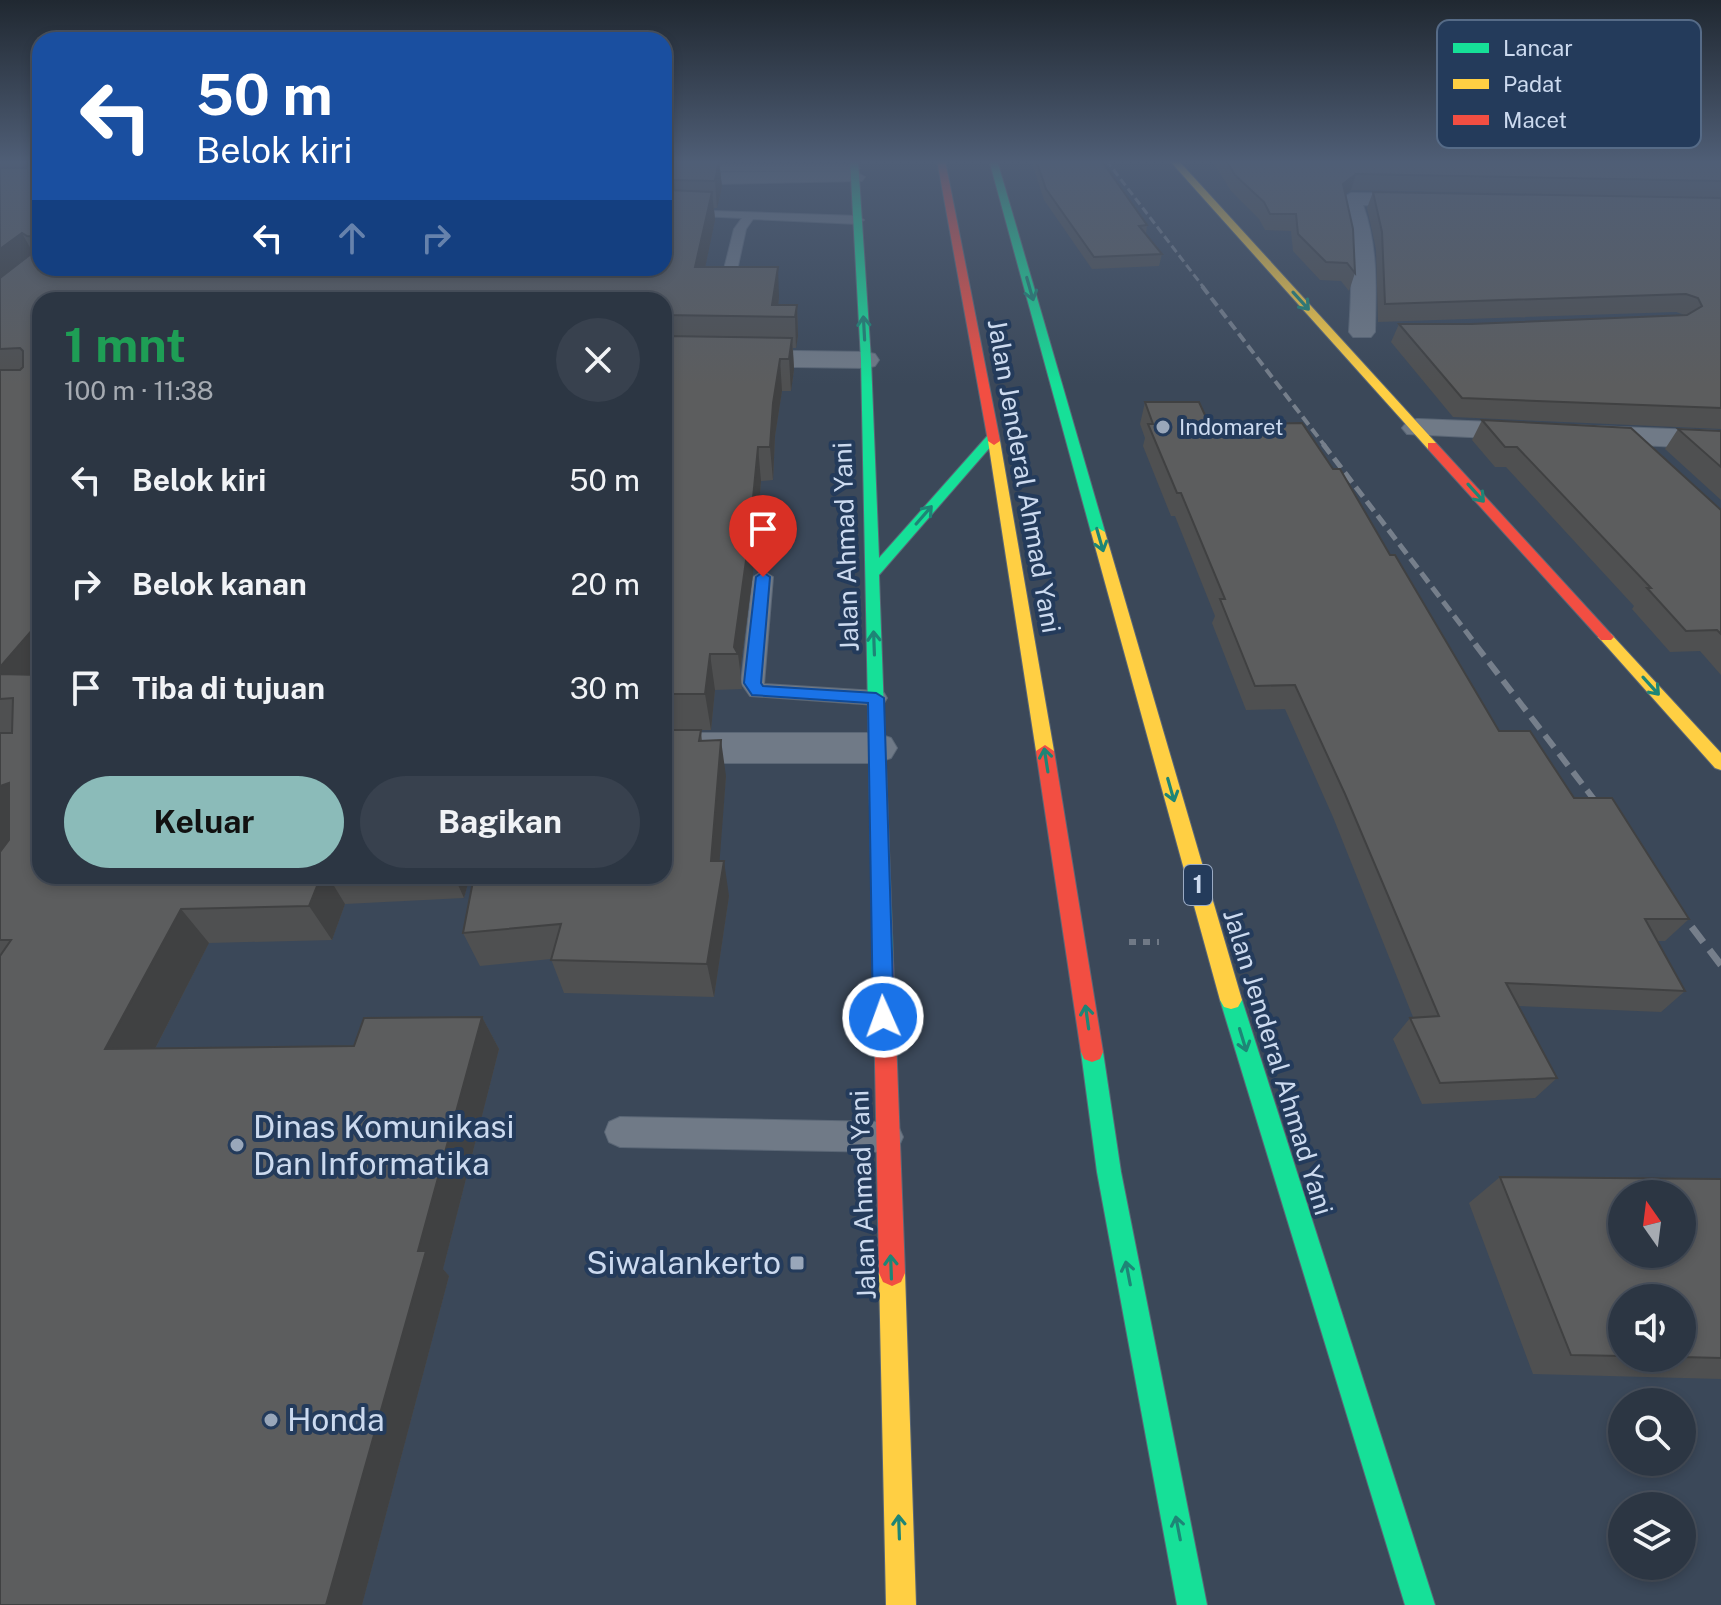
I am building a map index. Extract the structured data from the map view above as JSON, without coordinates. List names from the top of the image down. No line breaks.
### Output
{"streets":{"main road":["Jalan Jenderal Ahmad Yani","Jalan Ahmad Yani","1"]},"one_way":["Jalan Ahmad Yani"],"places":{"other":["Indomaret","Dinas Komunikasi Dan Informatika","Honda"],"transit":["Siwalankerto"]},"legend":["Lancar","Padat","Macet"],"north":"top","page":{"turn":["50 m","Belok kiri"],"heading":["1 mnt","100 m · 11:38"],"list":[{"name":"Belok kiri","value":"50 m"},{"name":"Belok kanan","value":"20 m"},{"name":"Tiba di tujuan","value":"30 m"}],"buttons":["Keluar","Bagikan"]}}
